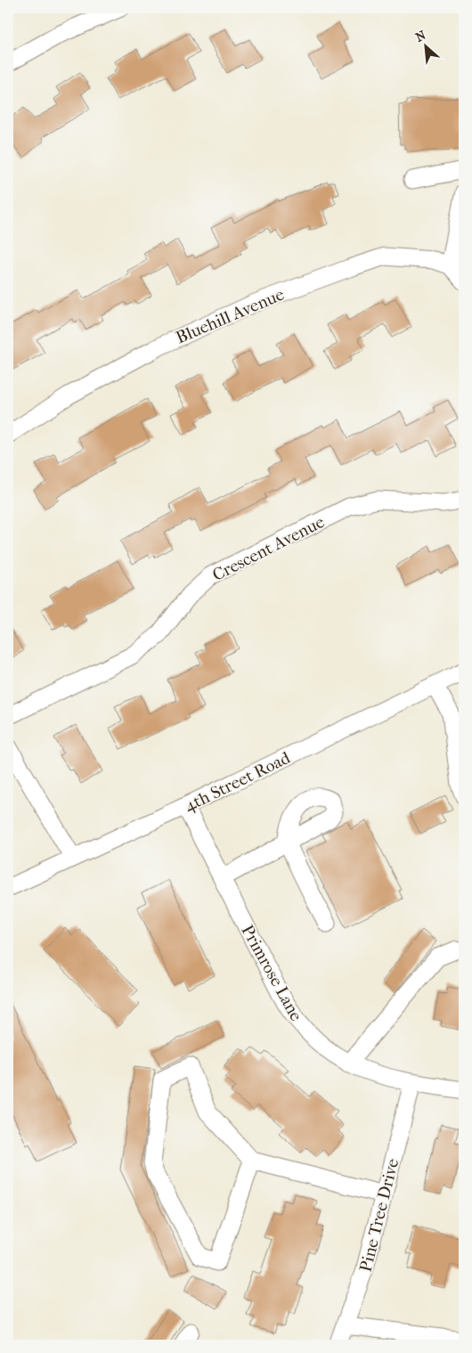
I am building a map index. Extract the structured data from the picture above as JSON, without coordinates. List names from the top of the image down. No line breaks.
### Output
{"streets":{"street":["Bluehill Avenue","Crescent Avenue","4th Street Road","Primrose Lane","Pine Tree Drive"]},"crossings":[["4th Street Road","Primrose Lane"],["Primrose Lane","Pine Tree Drive"]],"north":"top left"}
